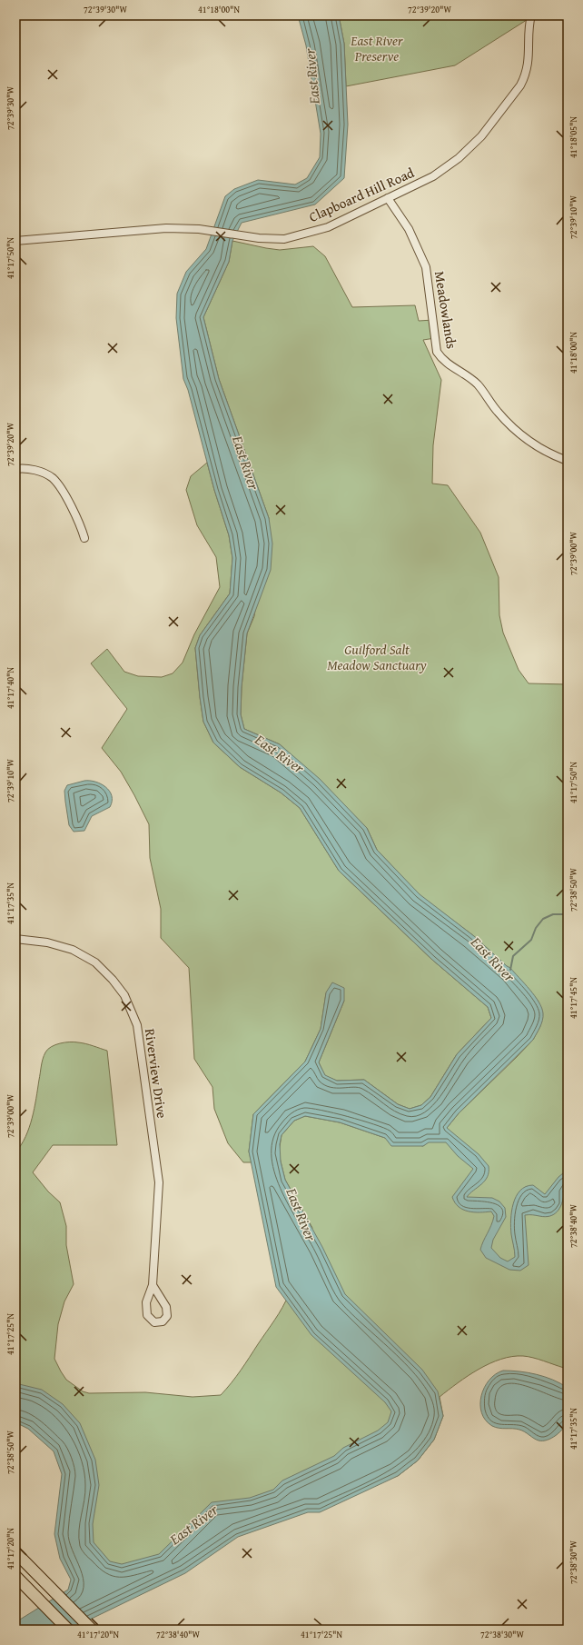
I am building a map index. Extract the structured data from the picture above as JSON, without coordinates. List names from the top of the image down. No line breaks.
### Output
{"streets":{"street":["Clapboard Hill Road","Meadowlands","Riverview Drive"]},"crossings":[["Clapboard Hill Road","Meadowlands"]],"water":["East River"],"parks":["East River Preserve","Guilford Salt Meadow Sanctuary"],"coordinates":["72°39'30\"W","41°18'00\"N","72°39'20\"W","41°18'05\"N","72°39'10\"W","41°17'50\"N","72°39'00\"W","41°17'40\"N","72°38'50\"W","41°17'35\"N","41°17'45\"N","72°38'40\"W","41°17'25\"N","41°17'20\"N","72°38'30\"W"]}
